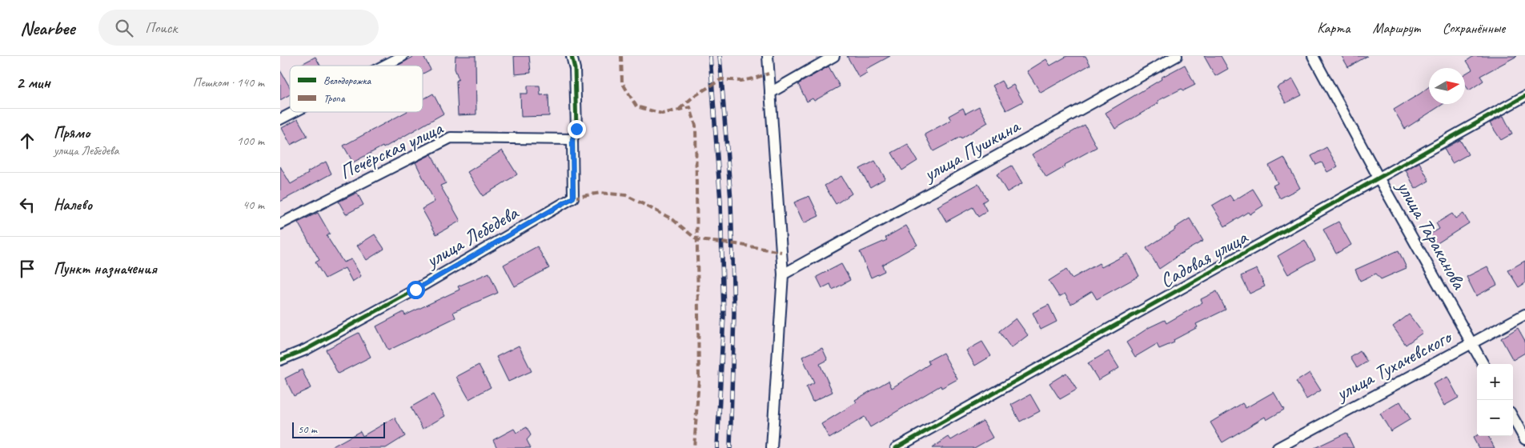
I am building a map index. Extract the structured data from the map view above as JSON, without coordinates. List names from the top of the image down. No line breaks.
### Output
{"streets":{"street":["Печёрская улица","улица Пушкина","улица Тараканова","улица Лебедева","Садовая улица","улица Тухачевского"]},"crossings":[["Печёрская улица","улица Лебедева"],["улица Тараканова","Садовая улица"],["улица Тараканова","улица Тухачевского"]],"legend":["Велодорожка","Тропа"],"scale_bar":"50 m","north":"right","page":{"header":"Nearbee","search":"Поиск","nav":["Карта","Маршрут","Сохранённые"],"heading":["2 мин","Пешком · 140 m"],"list":[["Прямо","улица Лебедева","100 m"],["Налево","40 m"],"Пункт назначения"],"map_buttons":["+","−"],"scale":"50 m"}}
